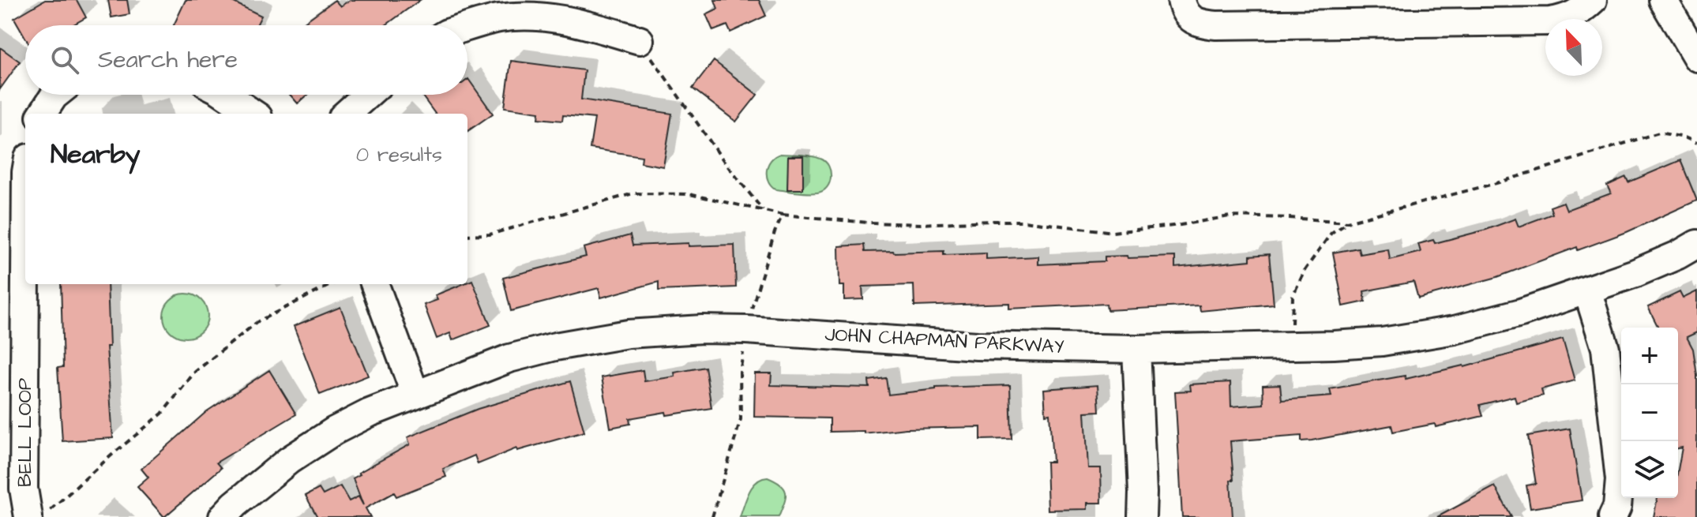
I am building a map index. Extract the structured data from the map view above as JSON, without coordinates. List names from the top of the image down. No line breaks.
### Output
{"streets":{"street":["JOHN CHAPMAN PARKWAY","BELL LOOP"]},"north":"top left","page":{"search":"Search here","heading":["Nearby","0 results"],"map_buttons":["+","−"]}}
